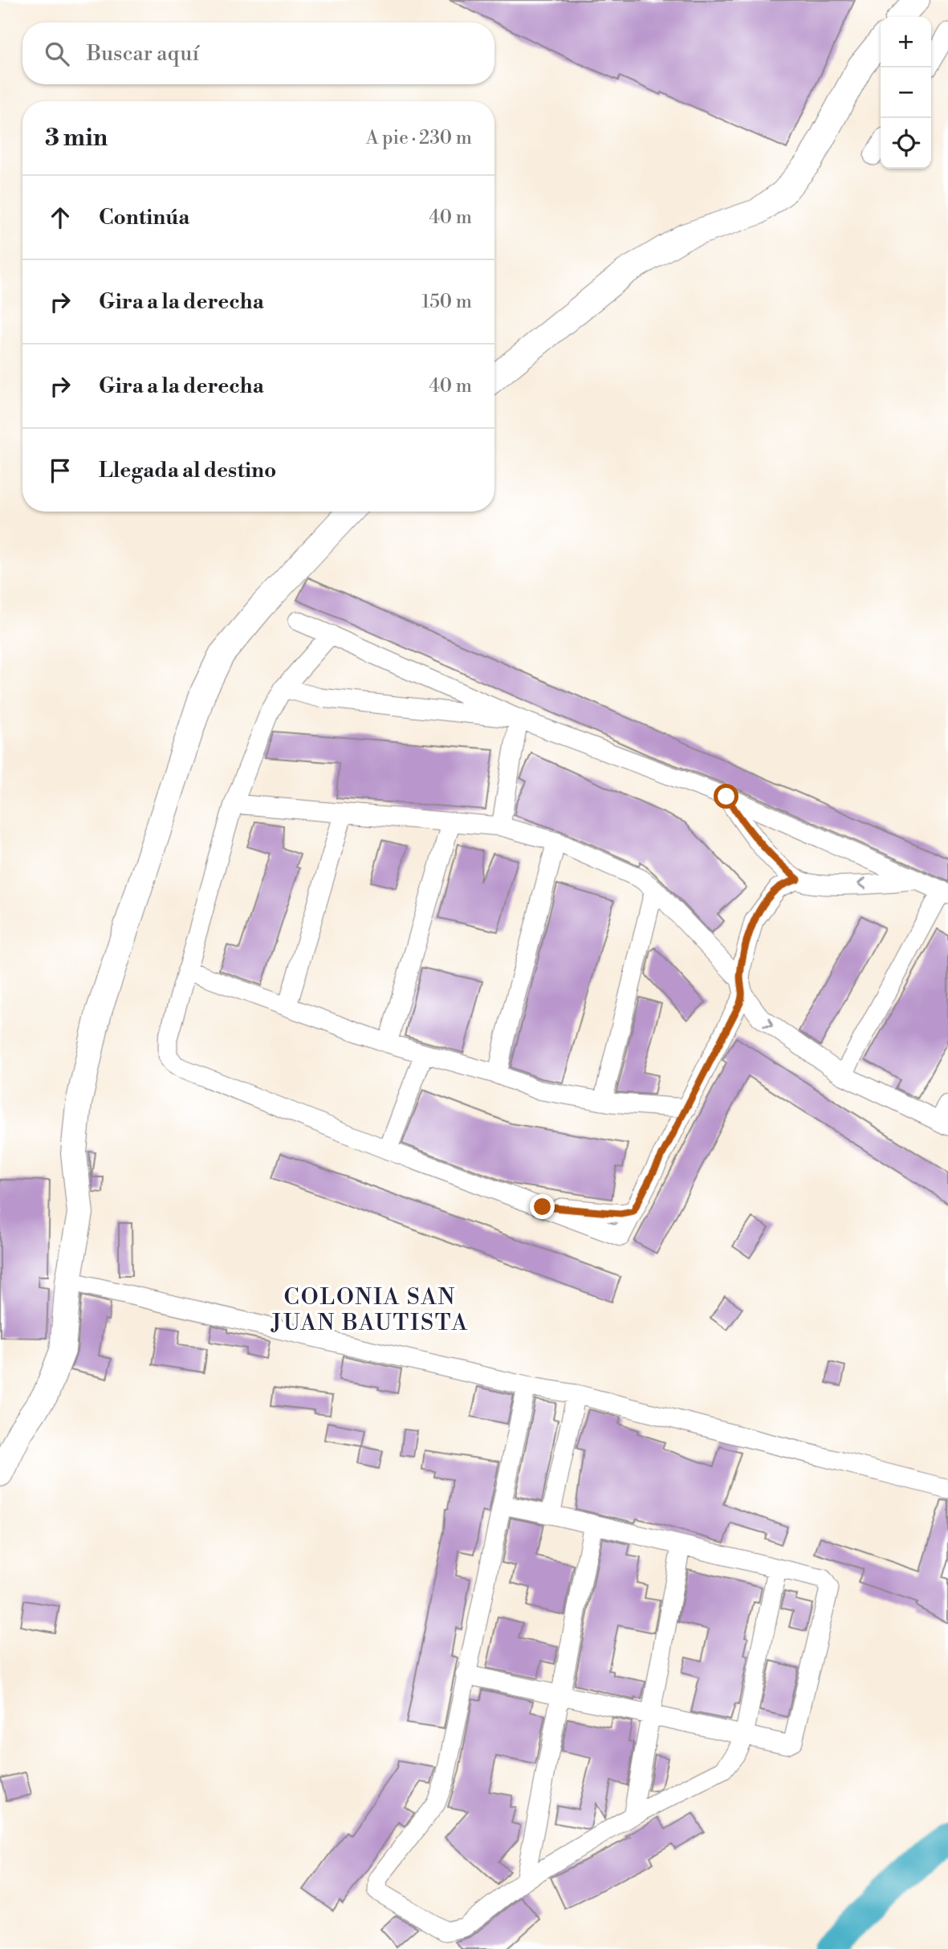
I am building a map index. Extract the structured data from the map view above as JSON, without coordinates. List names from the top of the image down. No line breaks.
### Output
{"districts":["COLONIA SAN JUAN BAUTISTA"],"page":{"map_buttons":["+","−"],"search":"Buscar aquí","heading":["3 min","A pie · 230 m"],"list":[["Continúa","40 m"],["Gira a la derecha","150 m"],["Gira a la derecha","40 m"],"Llegada al destino"]}}
